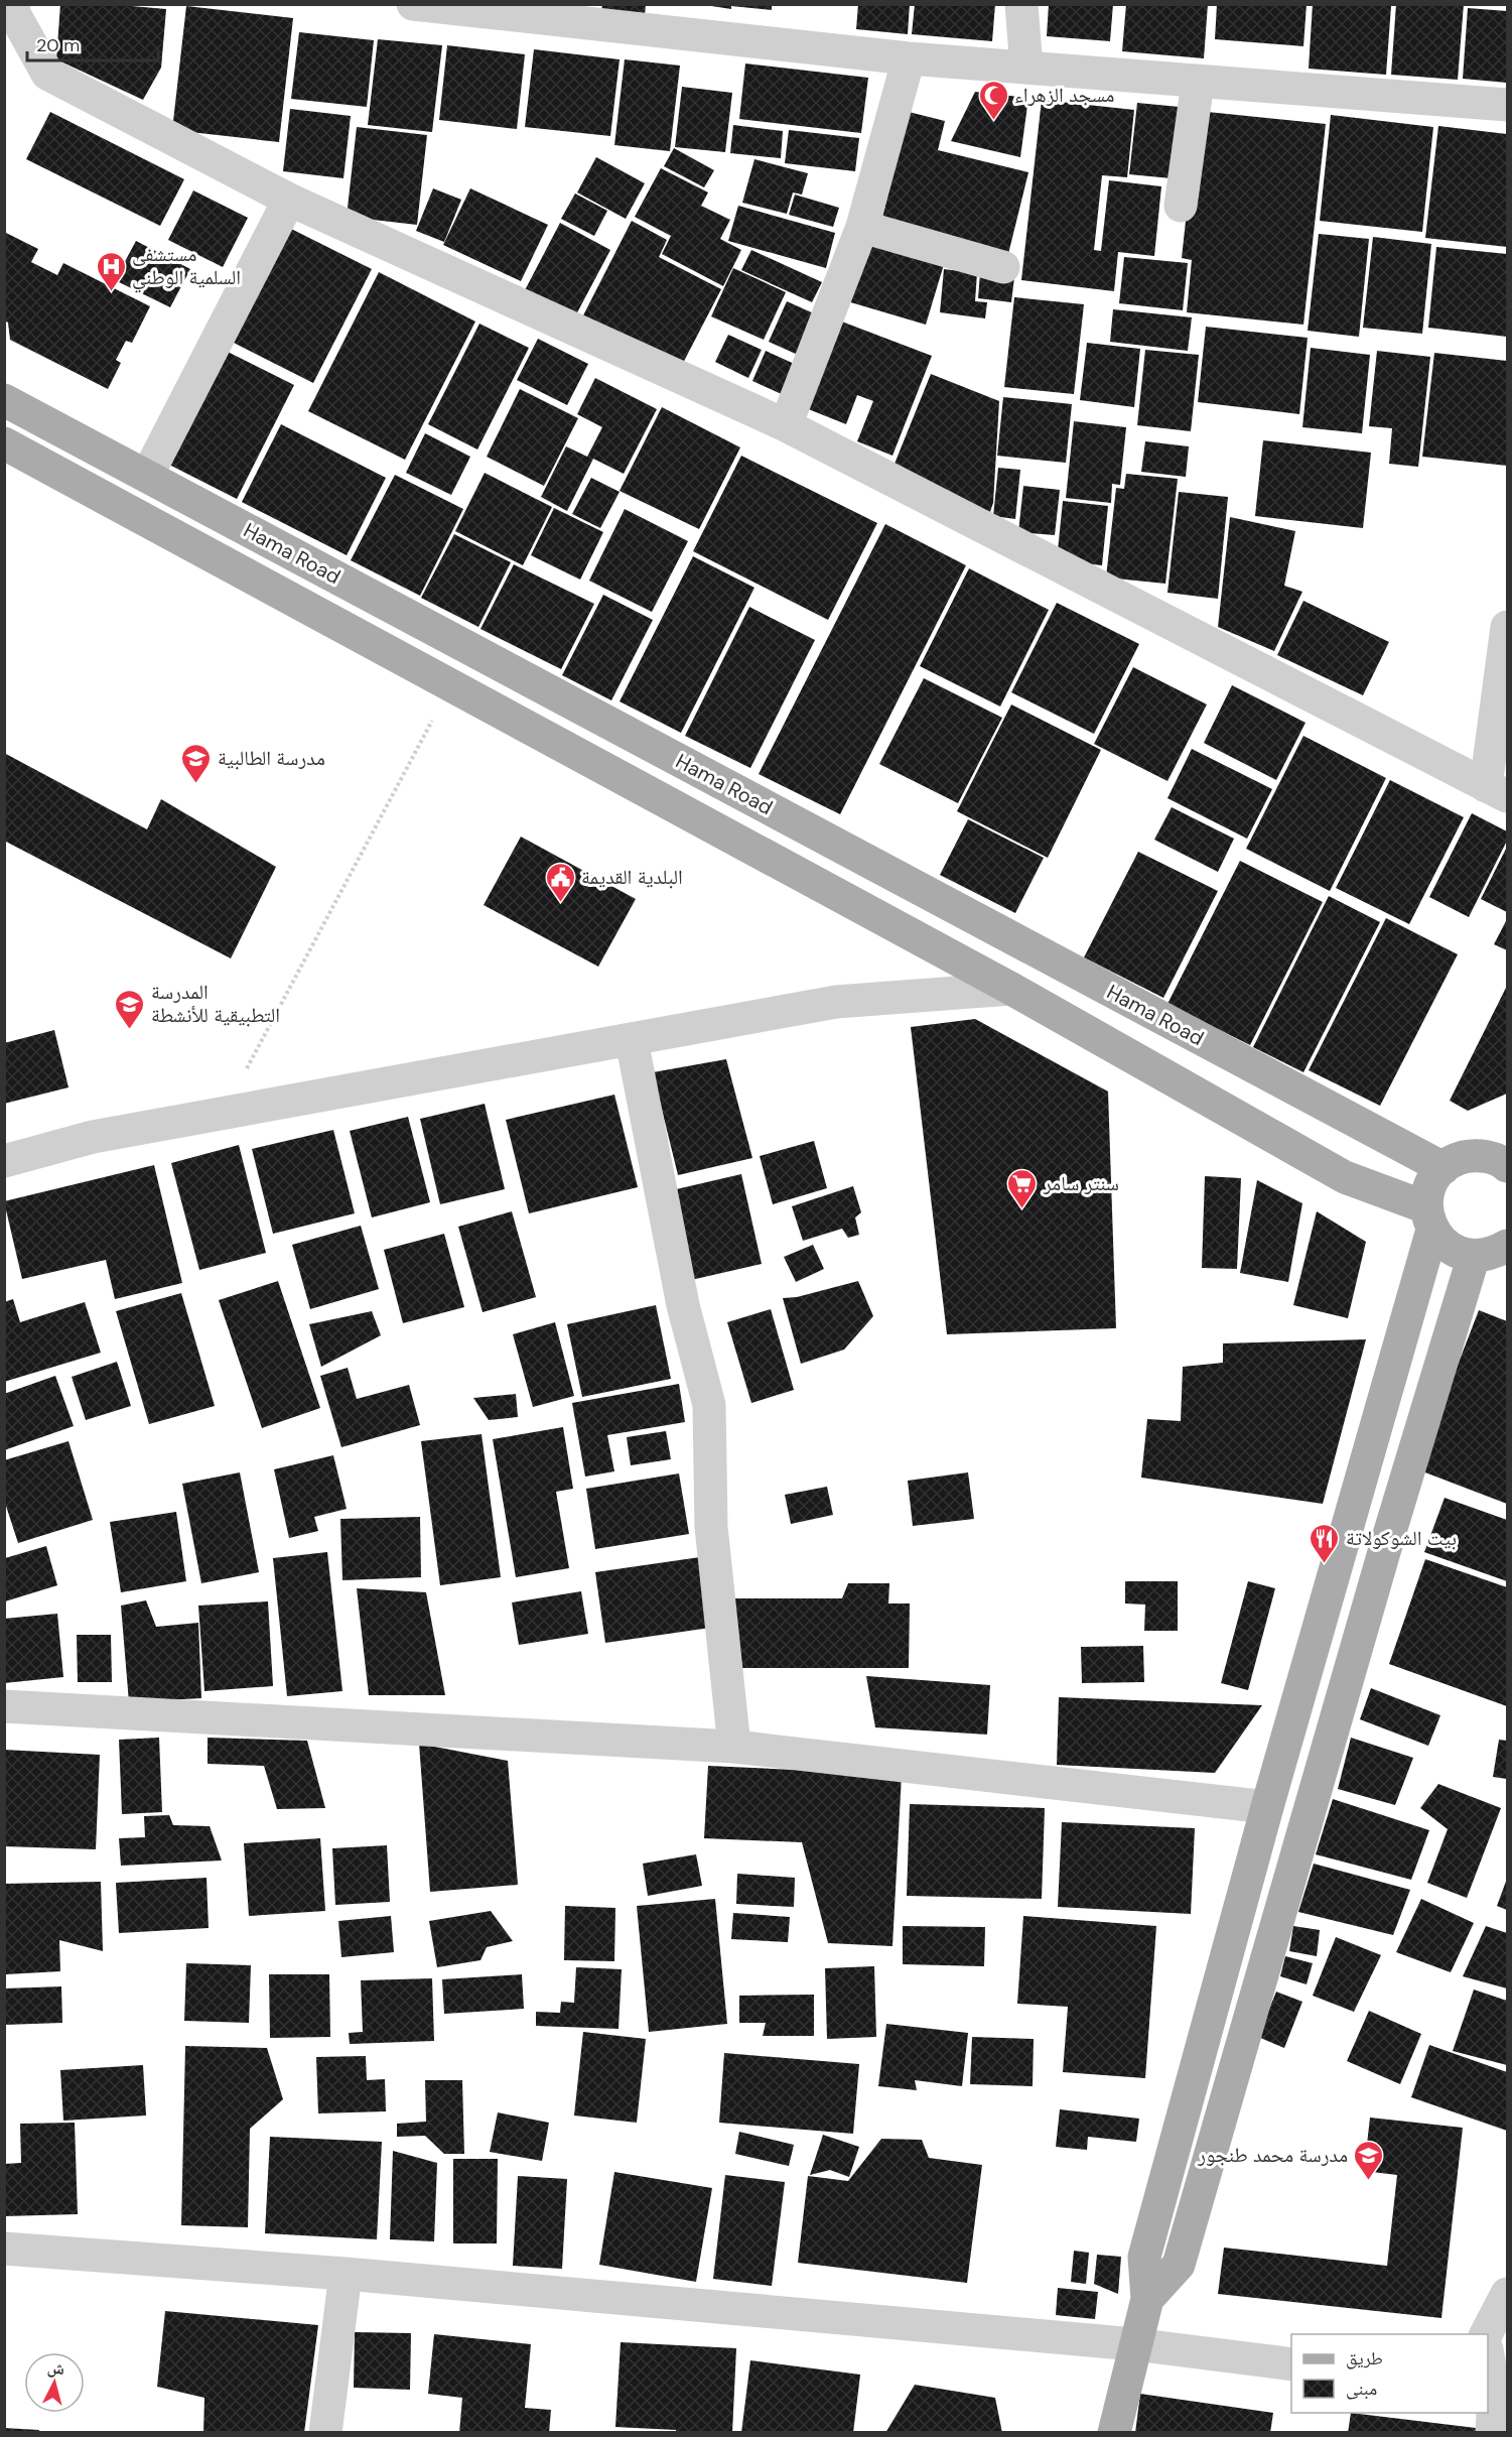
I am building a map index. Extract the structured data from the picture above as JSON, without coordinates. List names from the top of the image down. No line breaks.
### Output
{"streets":{"main road":["Hama Road"]},"places":{"mosque":["مسجد الزهراء"],"hospital":["مستشفى السلمية الوطني"],"school or university":["مدرسة الطالبية","المدرسة التطبيقية للأنشطة","مدرسة محمد طنجور"],"public building":["البلدية القديمة"],"supermarket":["سنتر سامر"],"restaurant":["بيت الشوكولاتة"]},"legend":["طريق","مبنى"],"scale_bar":"20 m","north":"top"}
